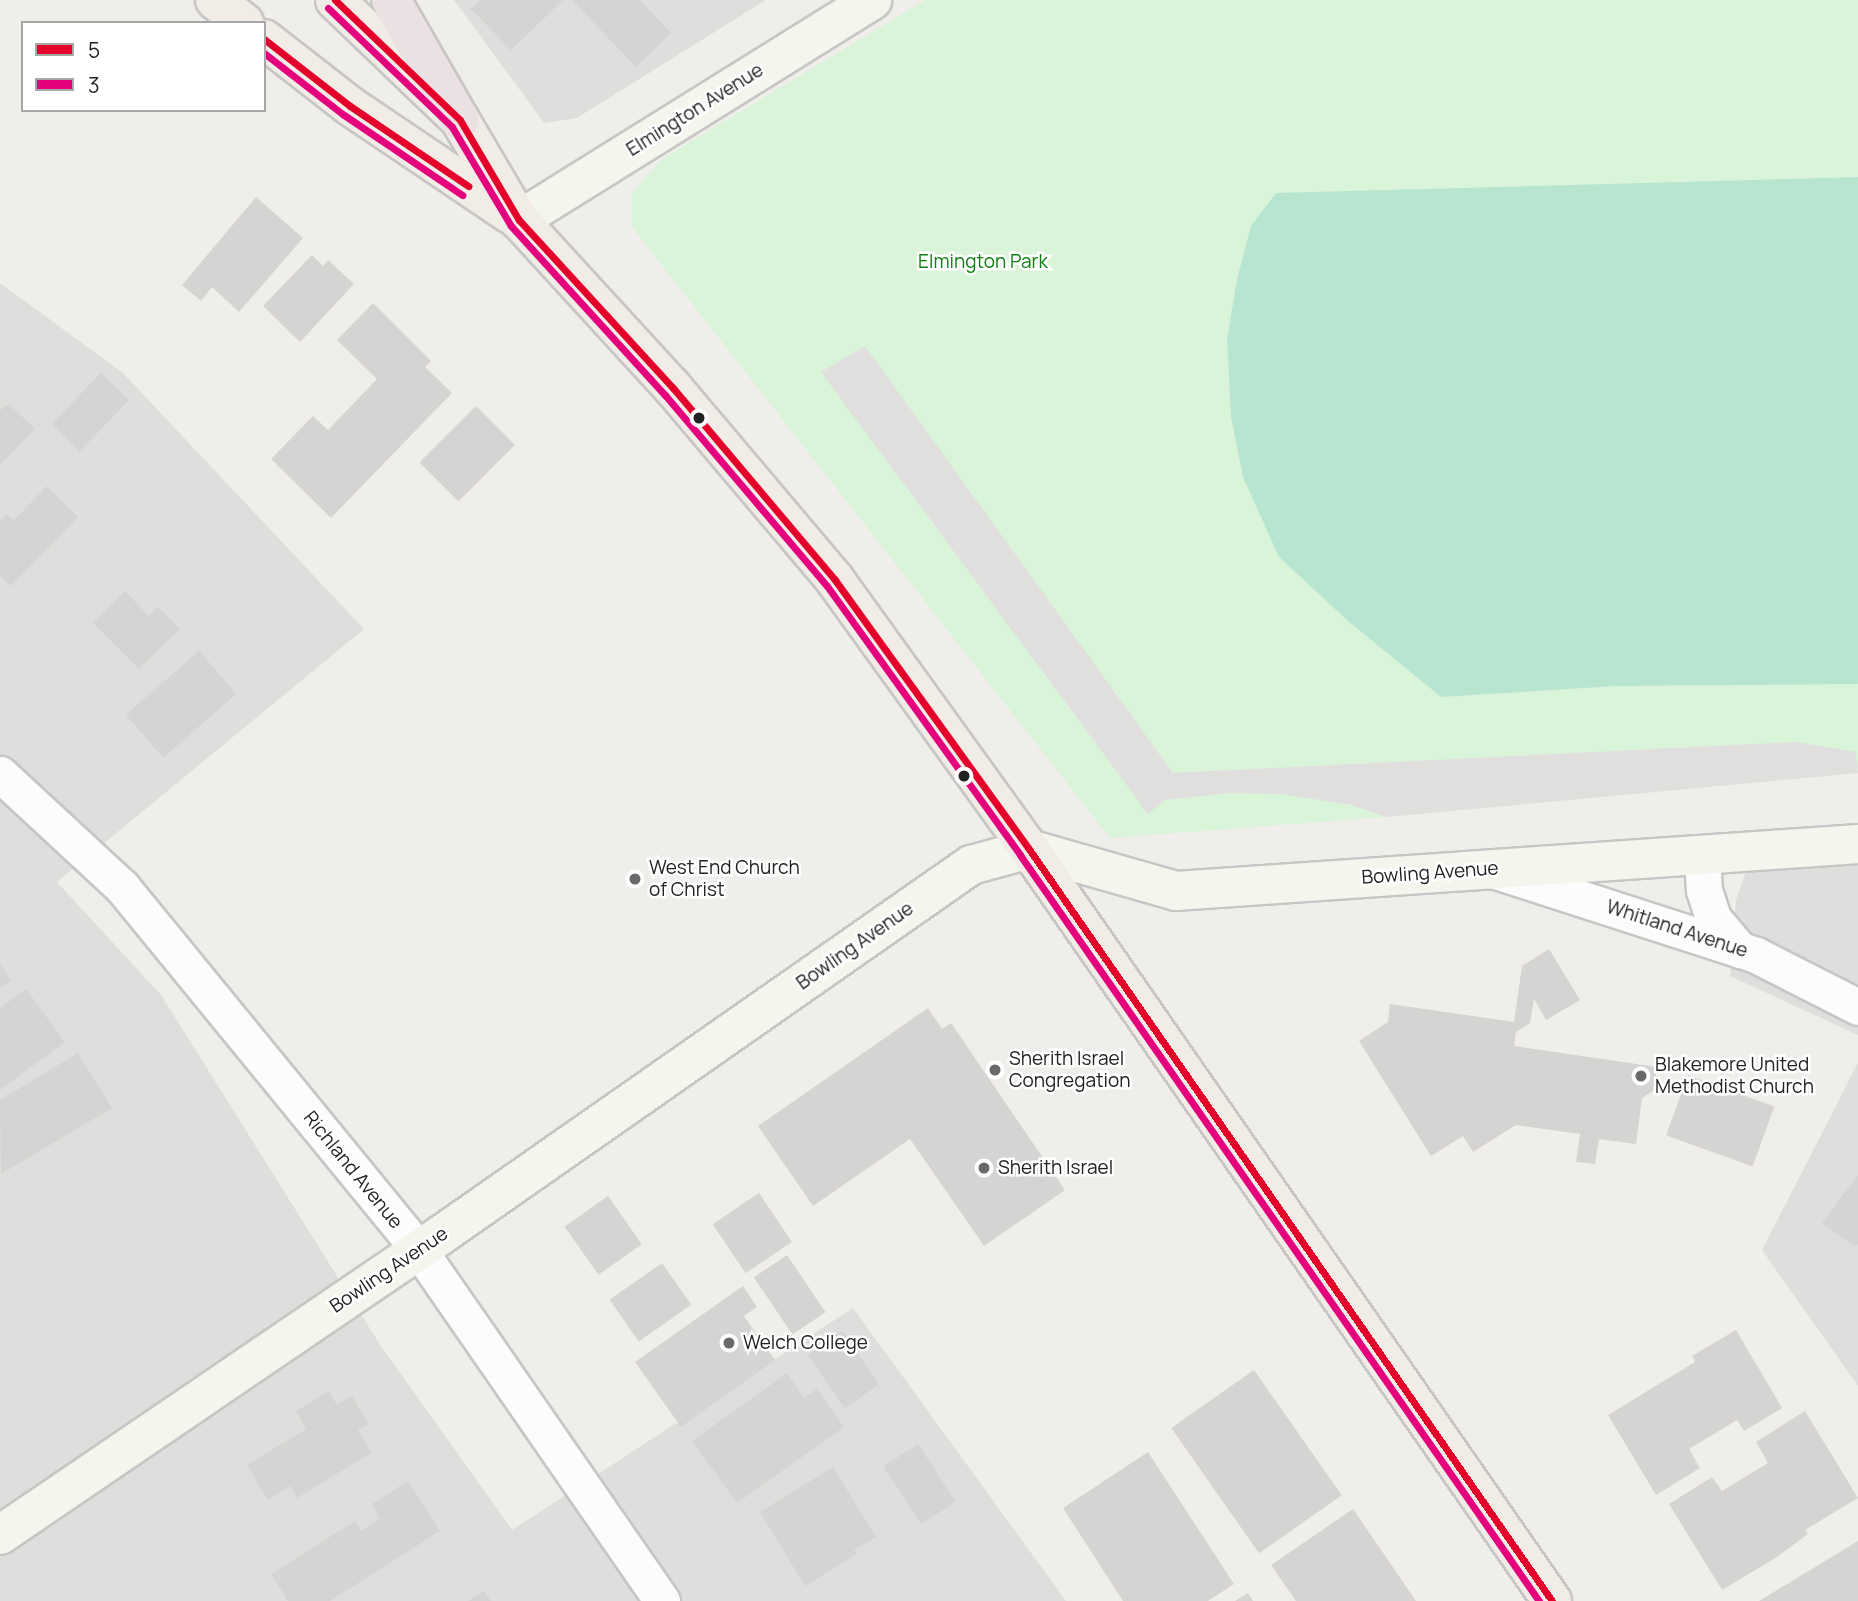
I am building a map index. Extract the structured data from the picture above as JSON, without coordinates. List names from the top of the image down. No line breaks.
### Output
{"streets":{"street":["Elmington Avenue","Bowling Avenue","Whitland Avenue","Richland Avenue"]},"crossings":[["Bowling Avenue","Whitland Avenue"],["Bowling Avenue","Richland Avenue"]],"parks":["Elmington Park"],"places":["West End Church of Christ","Sherith Israel Congregation","Blakemore United Methodist Church","Sherith Israel","Welch College"],"lines":["transit line 5","transit line 3"],"legend":["5","3"]}
